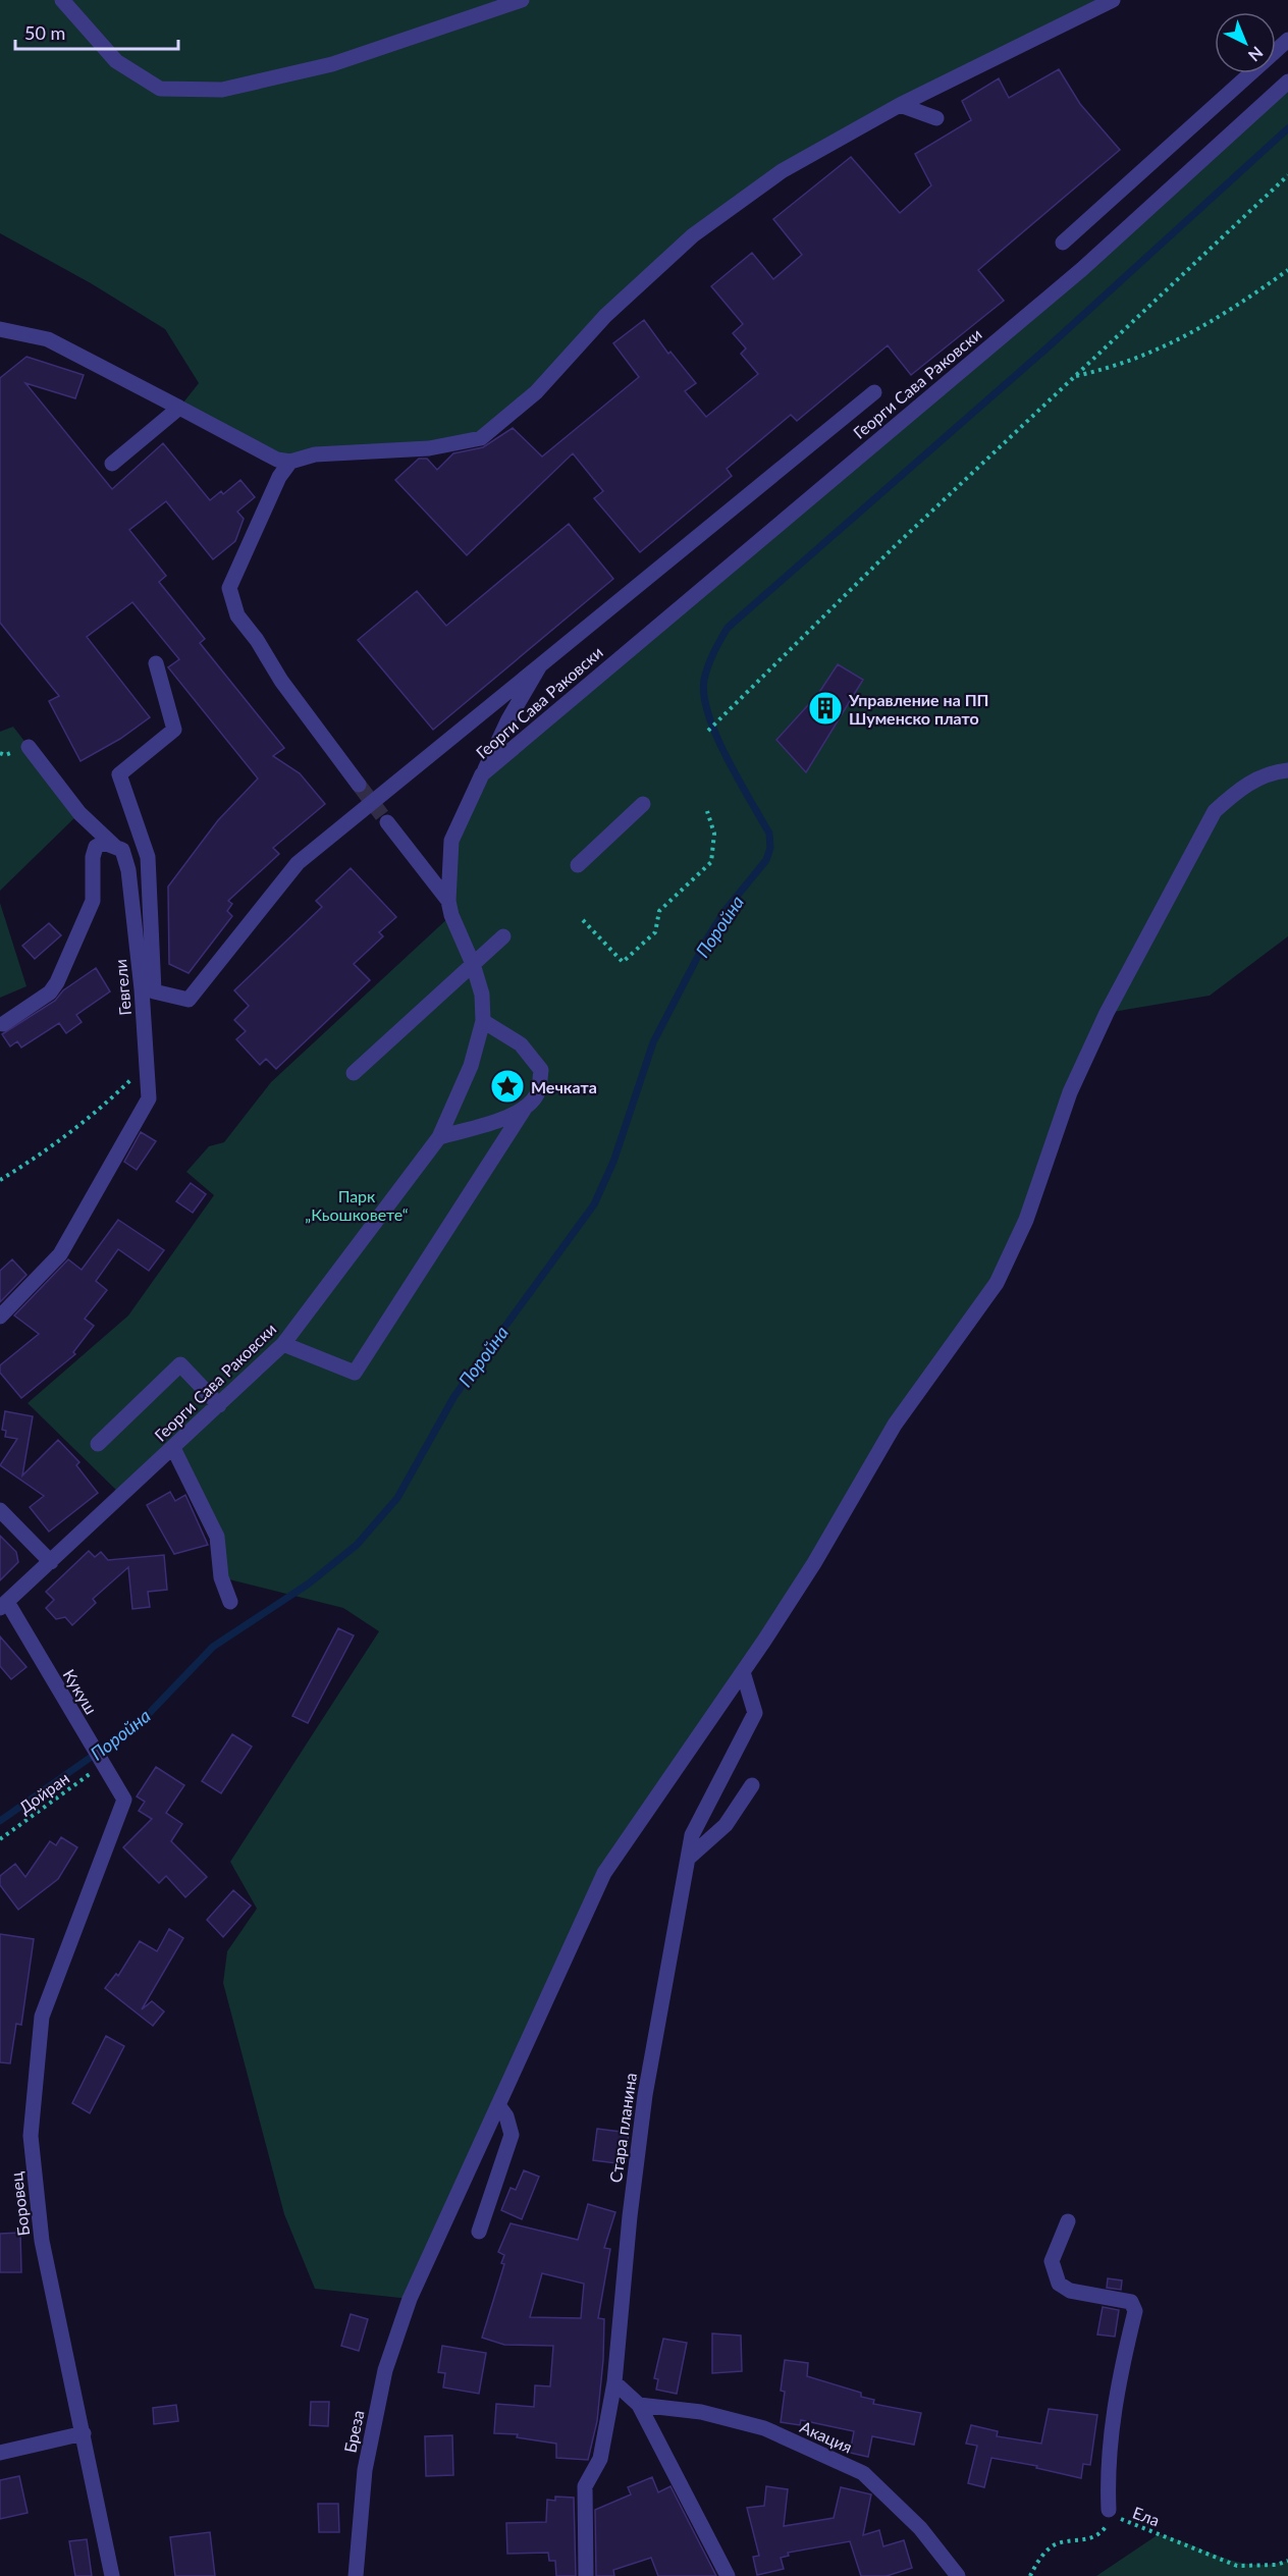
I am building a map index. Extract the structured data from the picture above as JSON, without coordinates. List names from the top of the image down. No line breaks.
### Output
{"streets":{"street":["Георги Сава Раковски","Гевгели","Кукуш","Стара планина","Боровец","Бреза","Акация"],"path":["Дойран","Ела"]},"crossings":[["Георги Сава Раковски","Кукуш"],["Кукуш","Дойран"],["Кукуш","Боровец"],["Стара планина","Бреза"]],"water":["Поройна"],"parks":["Парк „Кьошковете“"],"places":{"building":["Управление на ПП Шуменско плато"],"place":["Мечката"]},"scale_bar":"50 m","north":"bottom right"}
